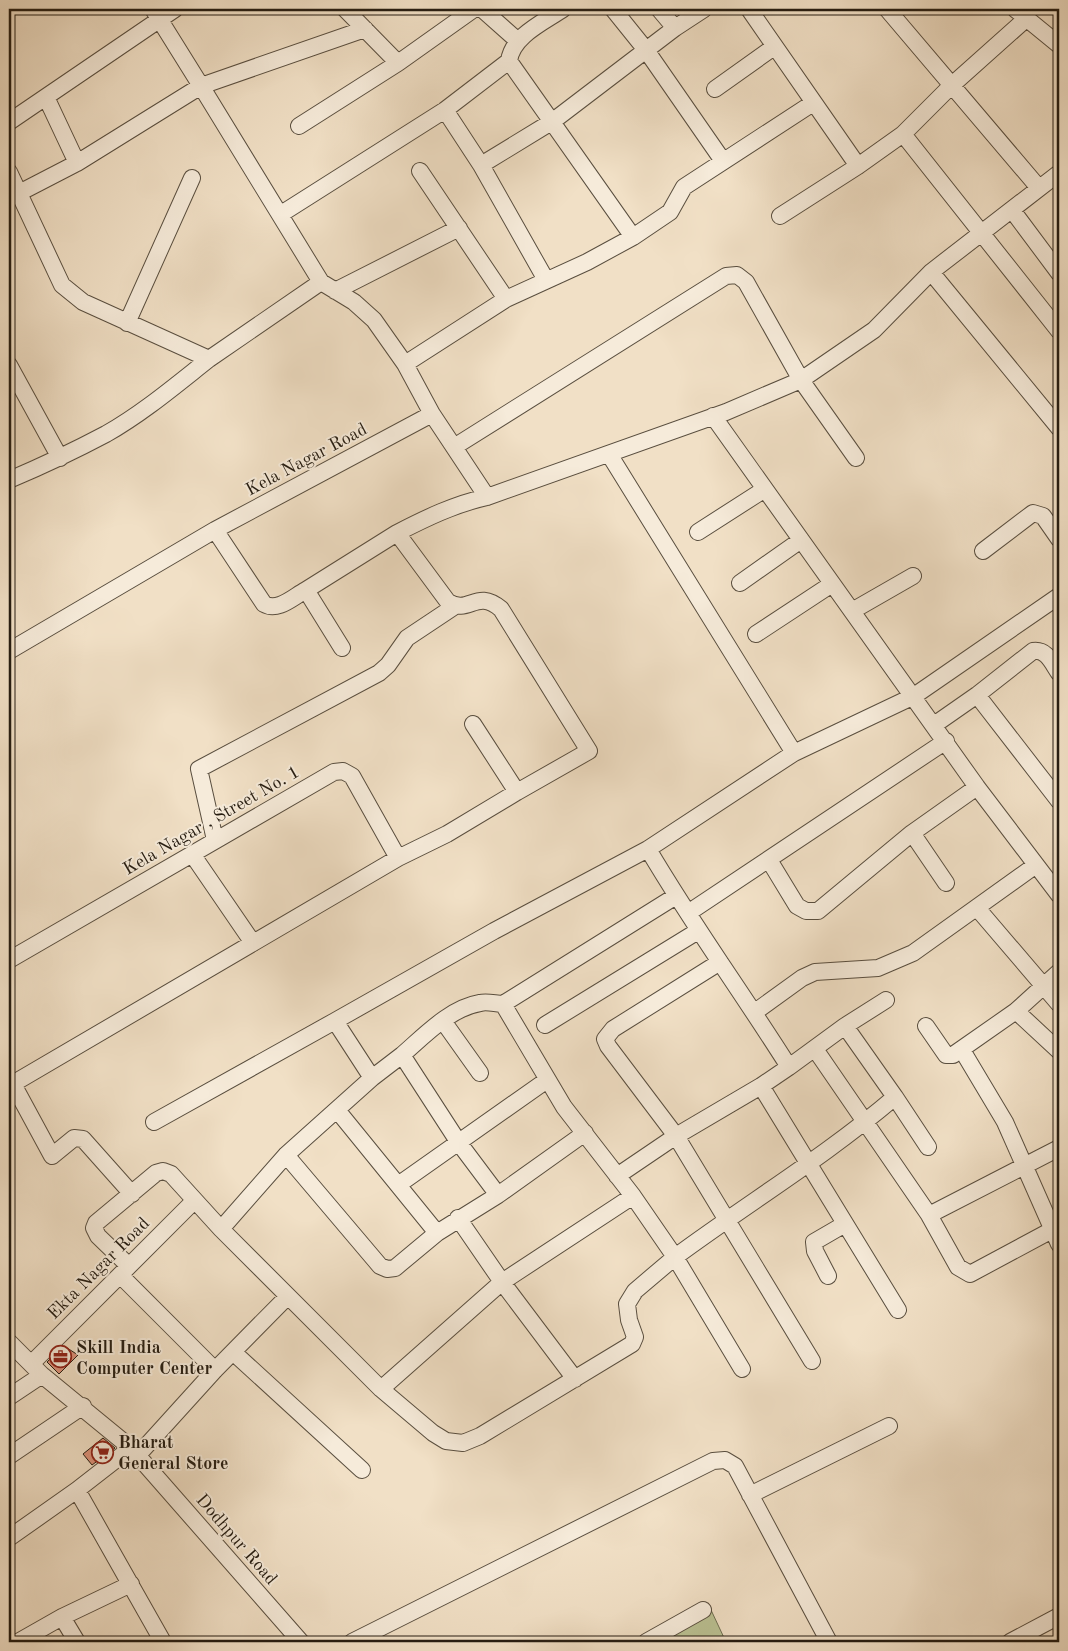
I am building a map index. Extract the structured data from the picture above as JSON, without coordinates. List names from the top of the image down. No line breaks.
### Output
{"streets":{"street":["Kela Nagar Road","Kela Nagar , Street No. 1","Ekta Nagar Road","Dodhpur Road"]},"crossings":[["Ekta Nagar Road","Dodhpur Road"]],"places":{"office":["Skill India Computer Center"],"supermarket":["Bharat General Store"]}}
